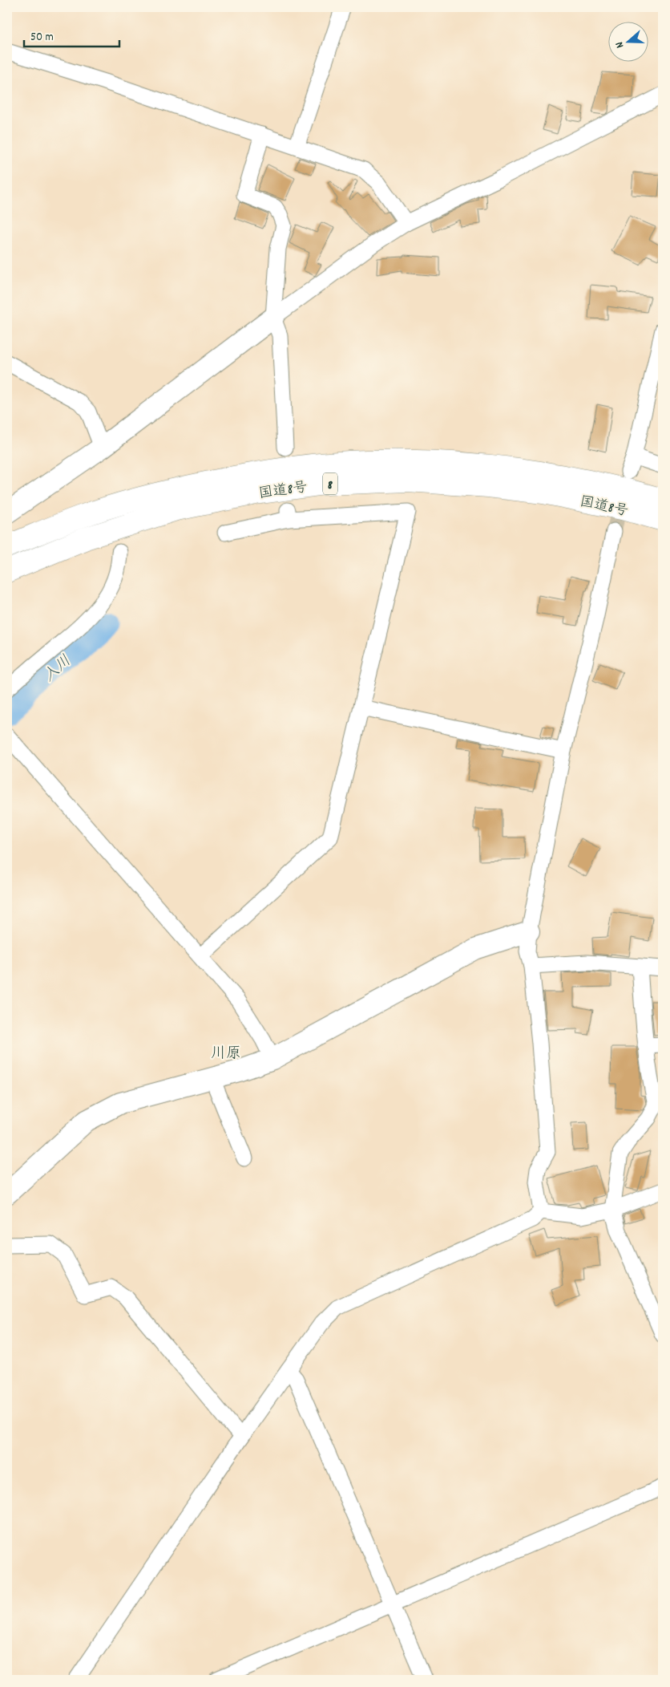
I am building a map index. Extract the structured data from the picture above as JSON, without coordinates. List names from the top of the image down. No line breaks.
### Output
{"streets":{"highway":["8","国道8号"]},"districts":["川原"],"water":["入川"],"scale_bar":"50 m","north":"left"}
